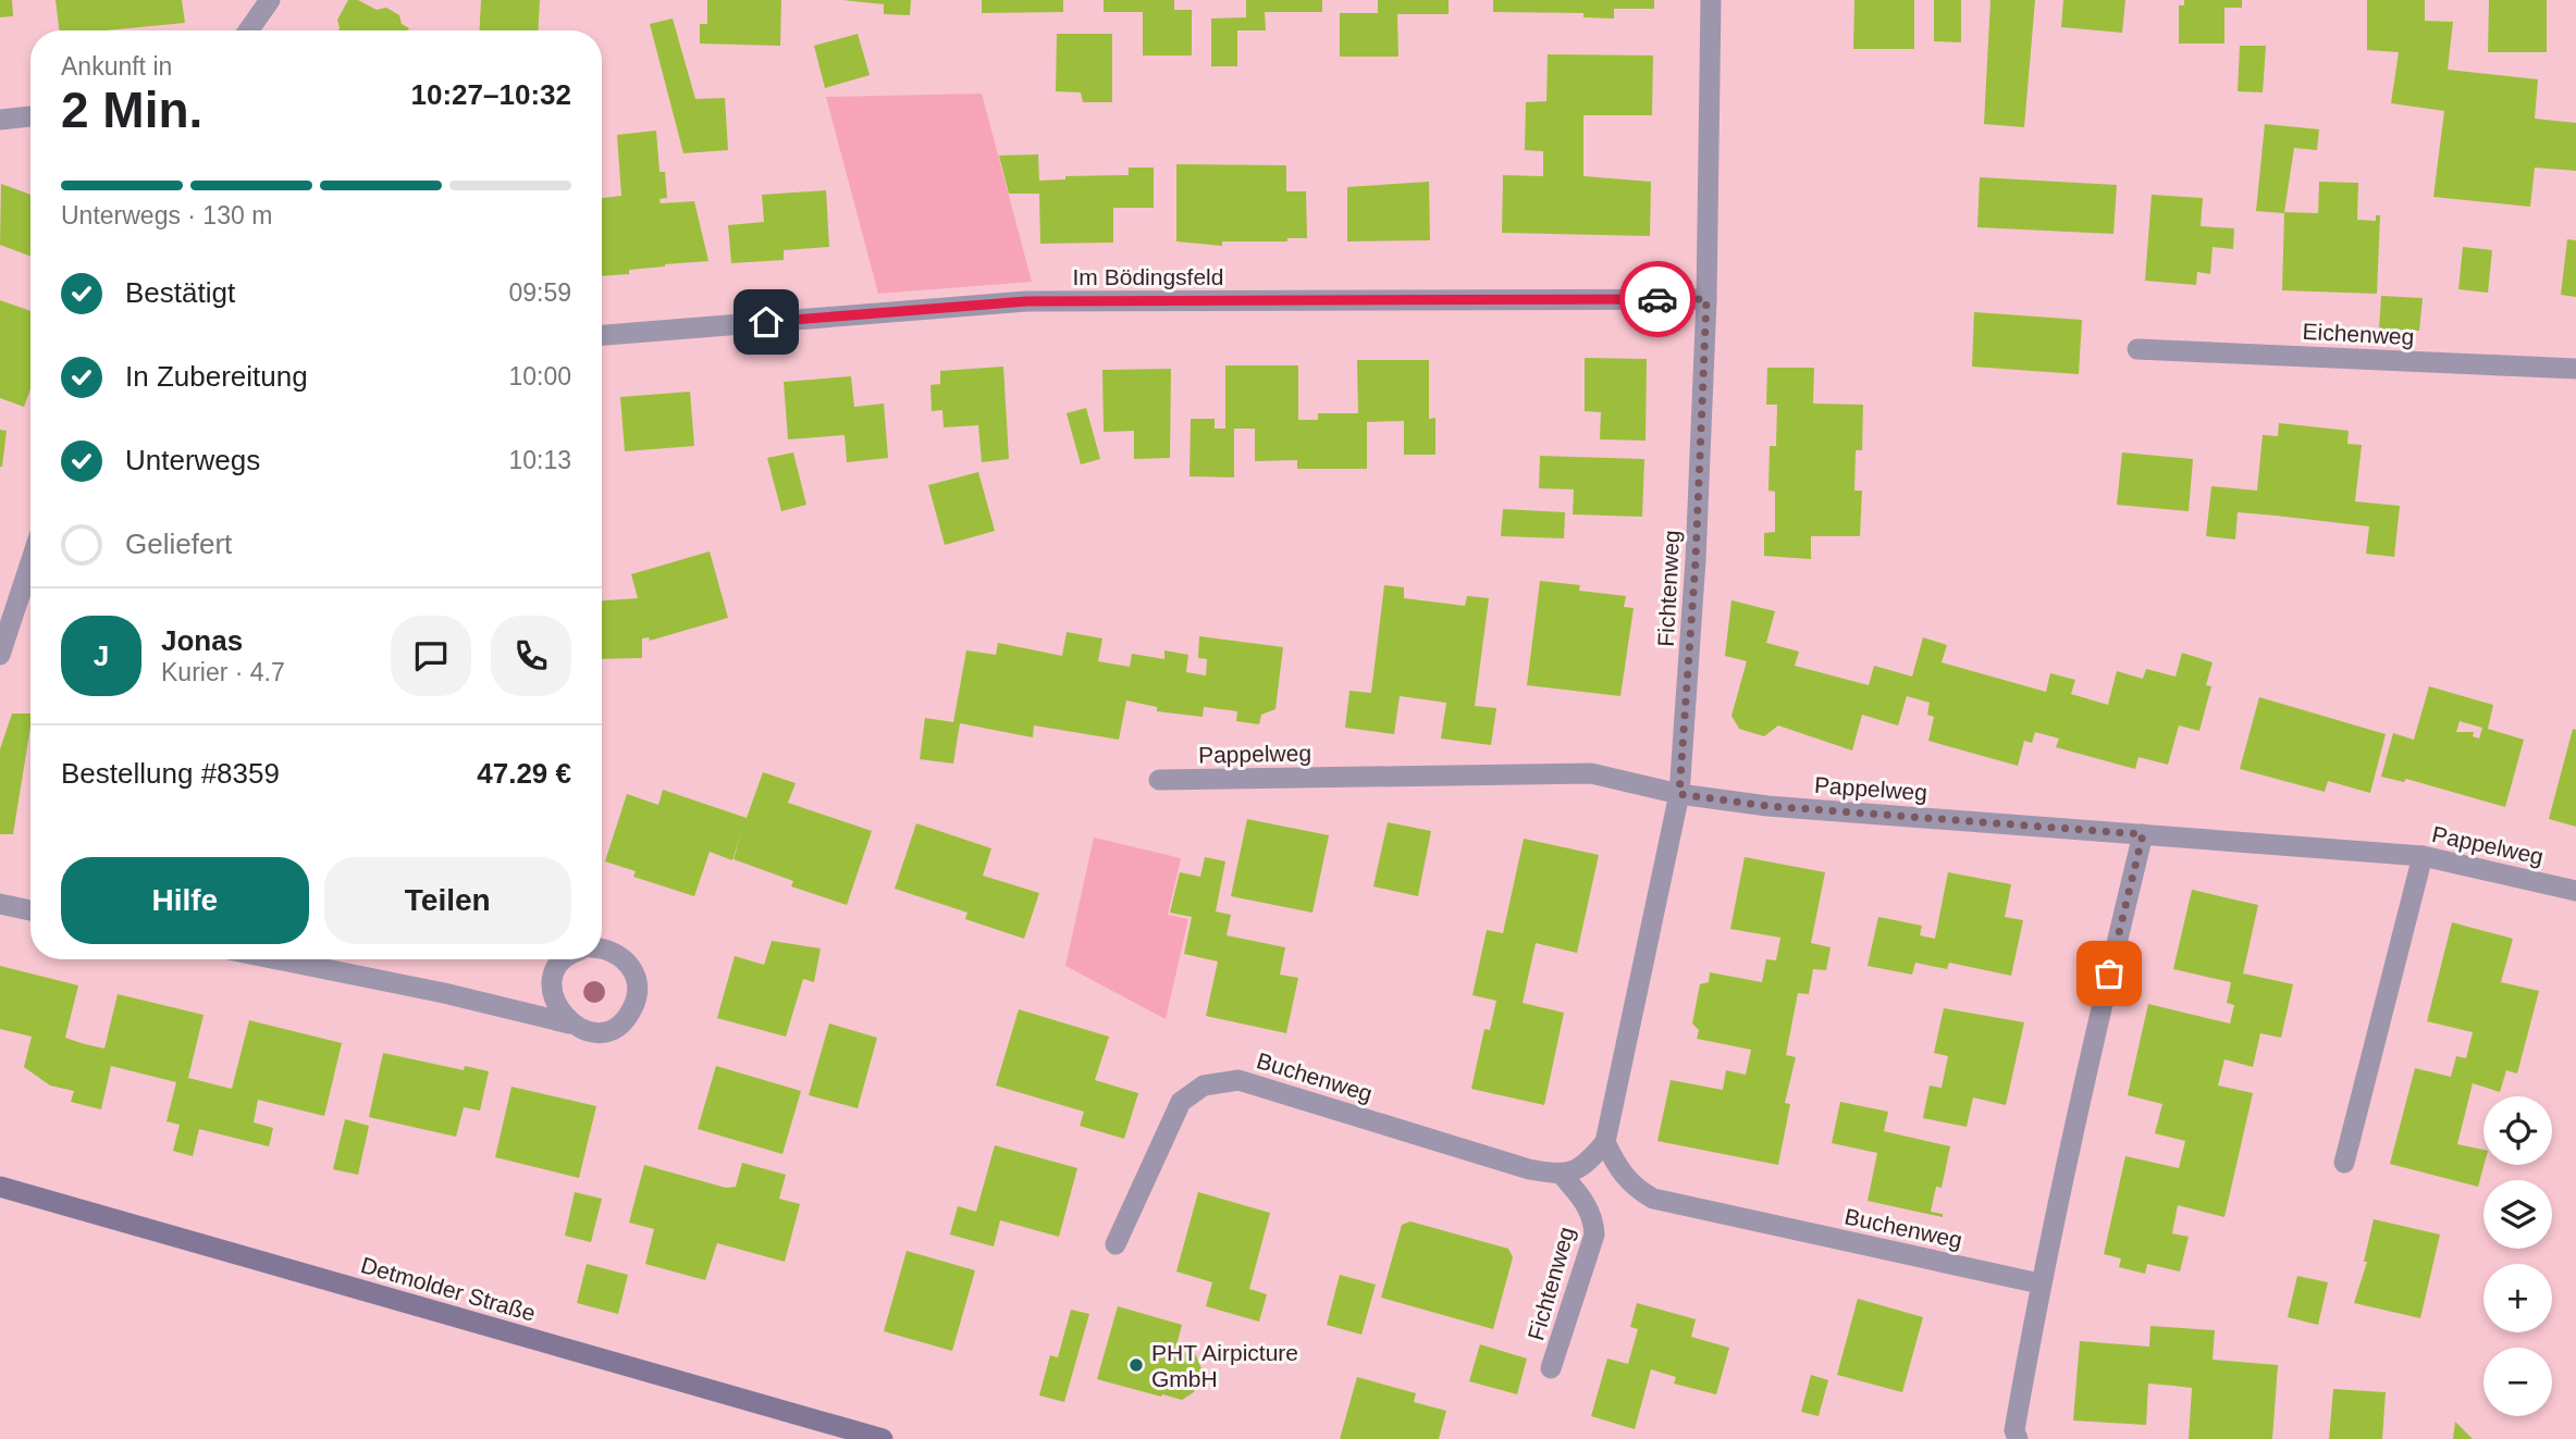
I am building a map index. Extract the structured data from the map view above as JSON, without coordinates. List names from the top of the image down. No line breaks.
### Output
{"streets":{"main road":["Detmolder Straße"],"street":["Im Bödingsfeld","Eichenweg","Fichtenweg","Pappelweg","Buchenweg"]},"crossings":[["Im Bödingsfeld","Fichtenweg"],["Fichtenweg","Pappelweg"],["Fichtenweg","Buchenweg"]],"places":["PHT Airpicture GmbH"],"page":{"heading":["2 Min.","Ankunft in","10:27–10:32"],"panel":["Jonas","Kurier · 4.7","Bestellung #8359","47.29 €"],"bar":"Unterwegs · 130 m","list":[["Bestätigt","09:59"],["In Zubereitung","10:00"],["Unterwegs","10:13"],"Geliefert"],"round":"J","buttons":["Hilfe","Teilen"],"map_buttons":["+","−"]}}
